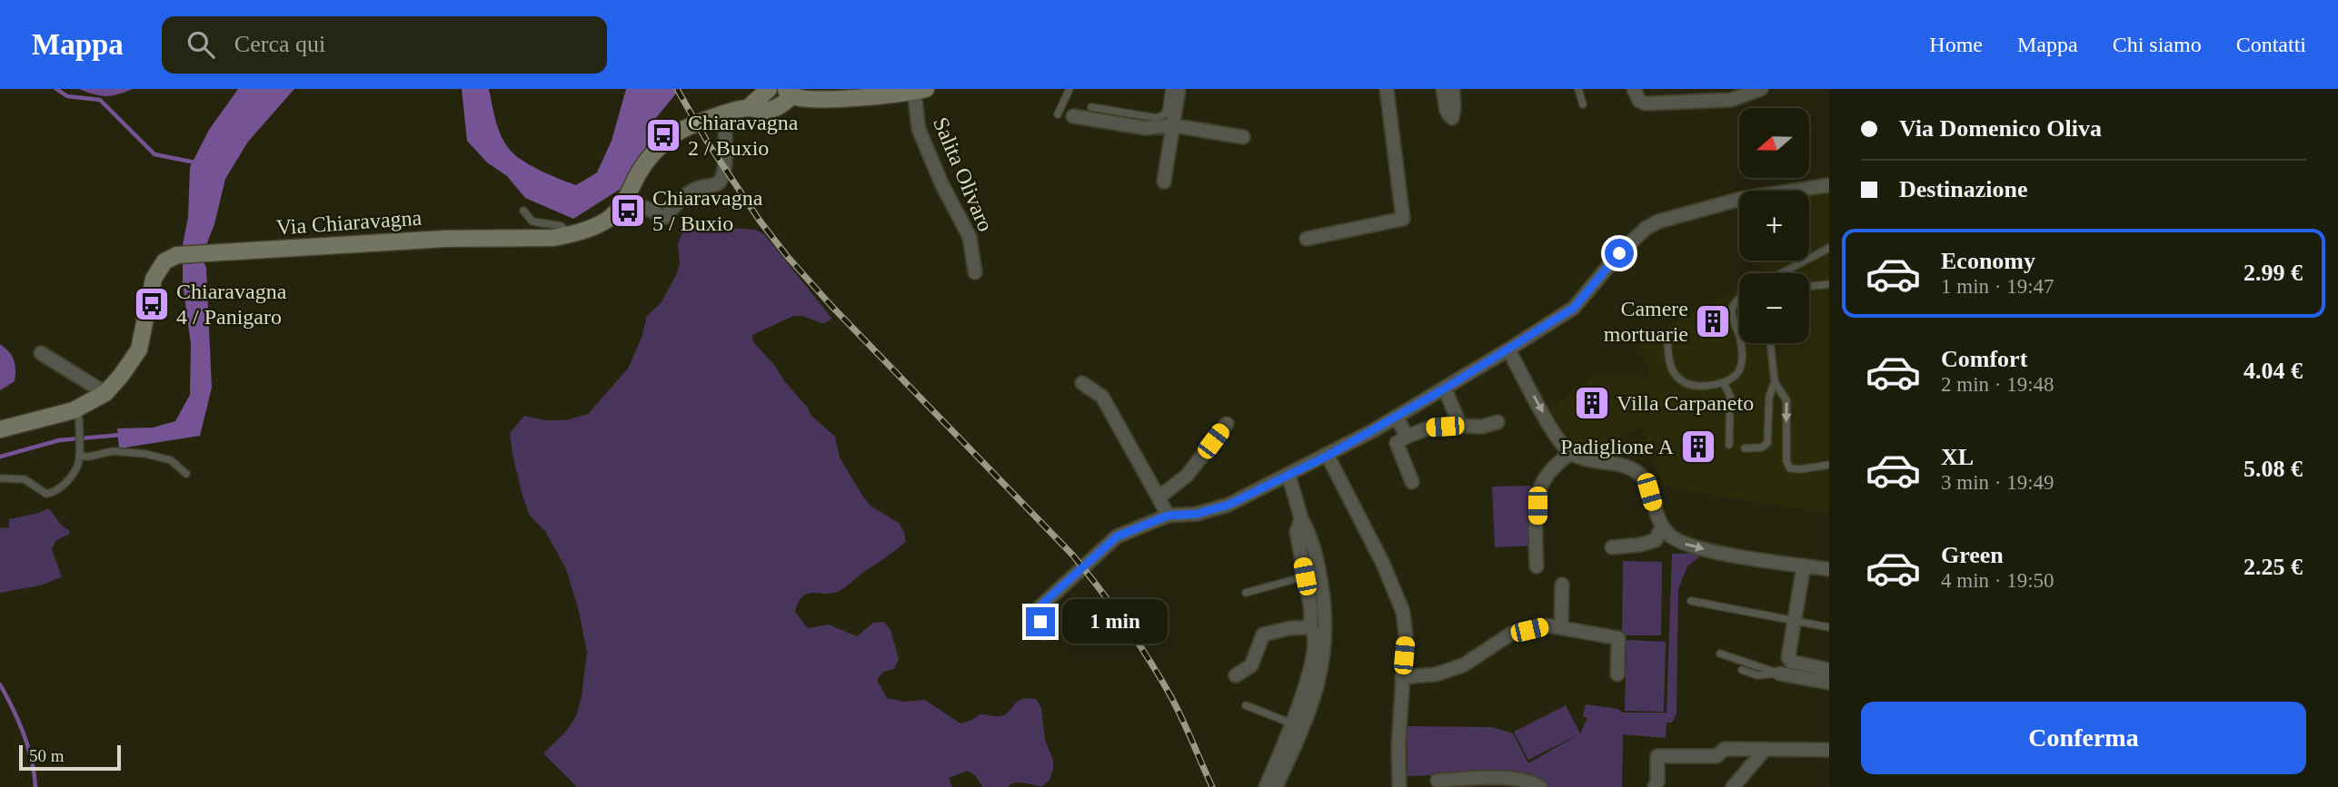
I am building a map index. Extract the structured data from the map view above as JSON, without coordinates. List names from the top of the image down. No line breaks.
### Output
{"streets":{"street":["Salita Olivaro","Via Chiaravagna"]},"crossings":[["Salita Olivaro","Via Chiaravagna"]],"places":{"bus stop":["Chiaravagna 2 / Buxio","Chiaravagna 5 / Buxio","Chiaravagna 4 / Panigaro"],"building":["Camere mortuarie","Villa Carpaneto","Padiglione A"]},"scale_bar":"50 m","north":"left","page":{"header":"Mappa","search":"Cerca qui","nav":["Home","Mappa","Chi siamo","Contatti"],"banner":["Via Domenico Oliva","Destinazione"],"map_buttons":["+","−"],"list":[{"name":"Economy","note":"1 min · 19:47","value":"2.99 €"},{"name":"Comfort","note":"2 min · 19:48","value":"4.04 €"},{"name":"XL","note":"3 min · 19:49","value":"5.08 €"},{"name":"Green","note":"4 min · 19:50","value":"2.25 €"}],"bubble":"1 min","buttons":"Conferma","scale":"50 m"}}
